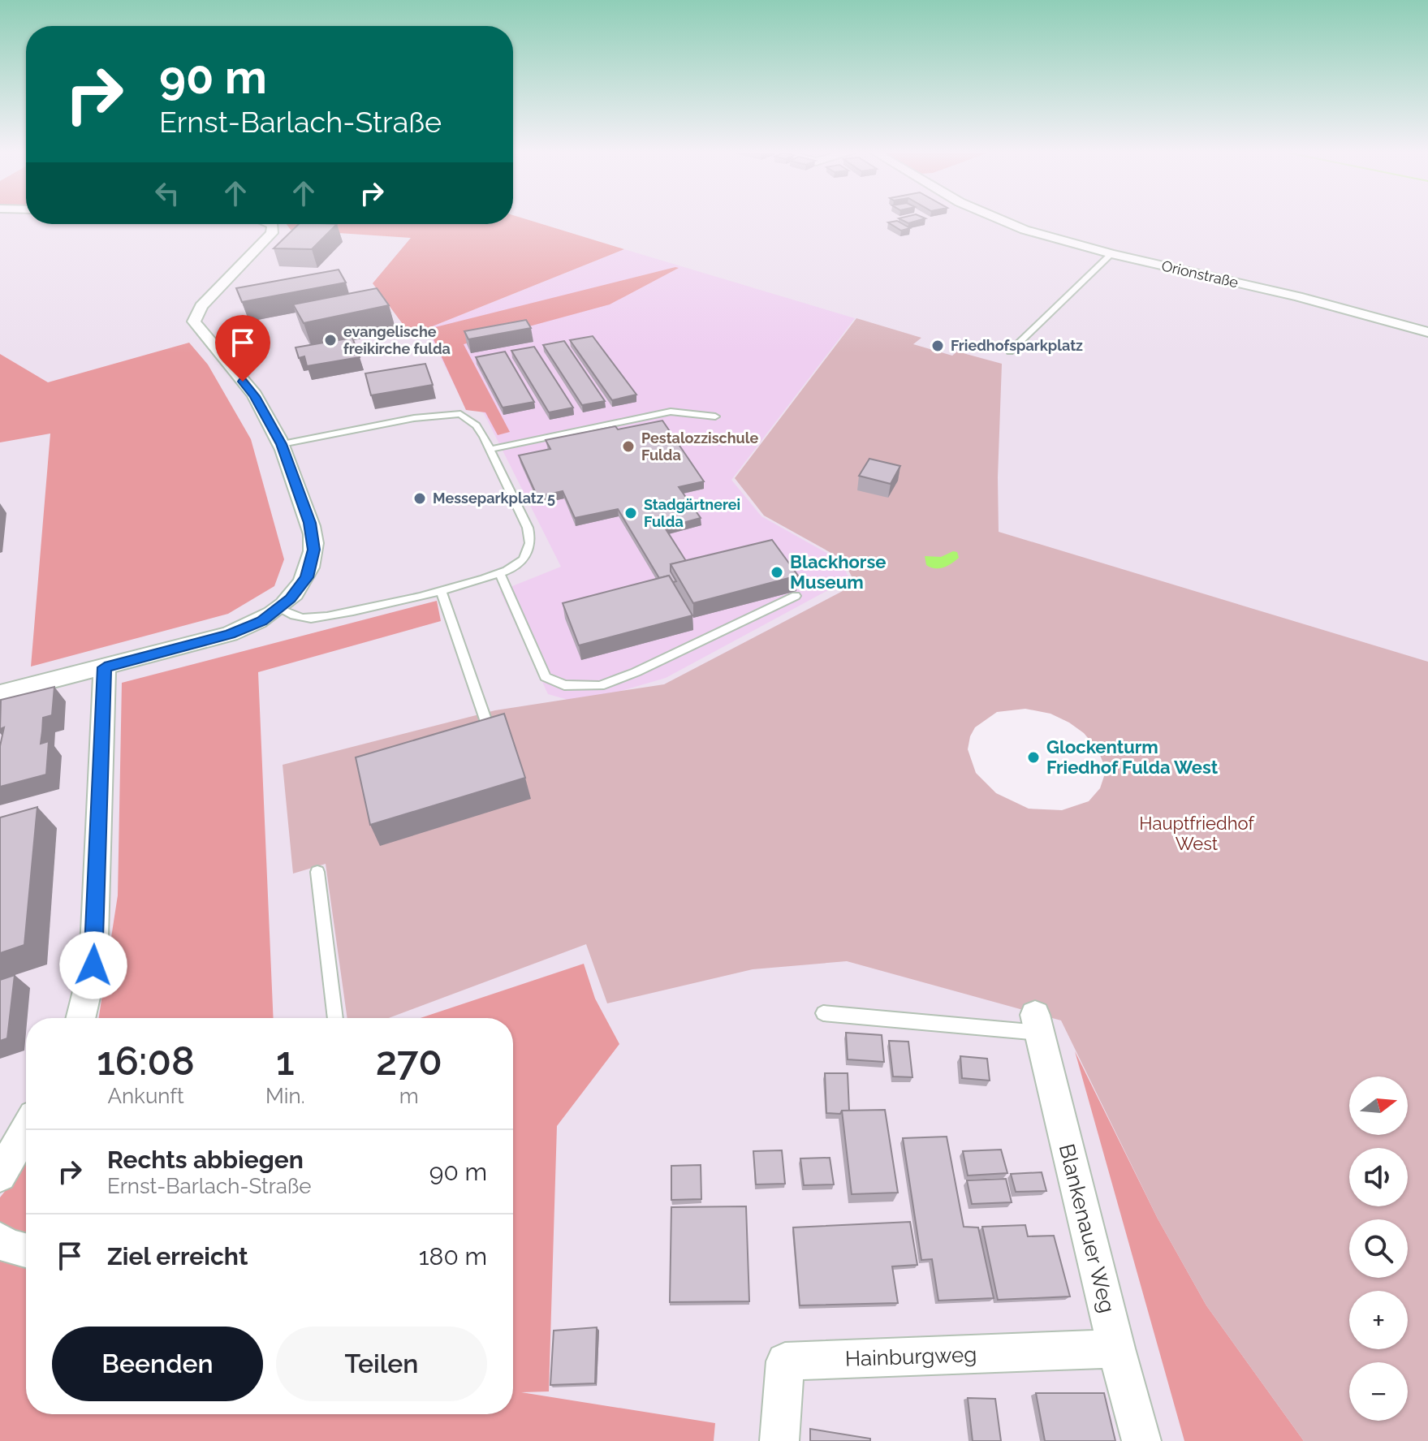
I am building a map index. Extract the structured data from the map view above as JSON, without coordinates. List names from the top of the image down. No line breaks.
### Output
{"streets":{"street":["Orionstraße","Blankenauer Weg","Hainburgweg"]},"crossings":[["Blankenauer Weg","Hainburgweg"]],"parks":["Hauptfriedhof West"],"places":["evangelische freikirche fulda","Friedhofsparkplatz","Pestalozzischule Fulda","Messeparkplatz 5","Stadgärtnerei Fulda","Blackhorse Museum","Glockenturm Friedhof Fulda West"],"north":"right","page":{"turn":["90 m","Ernst-Barlach-Straße"],"eta":["16:08","Ankunft","1","Min.","270","m"],"map_buttons":["+","−"],"list":[{"name":"Rechts abbiegen","note":"Ernst-Barlach-Straße","value":"90 m"},{"name":"Ziel erreicht","value":"180 m"}],"buttons":["Beenden","Teilen"]}}
